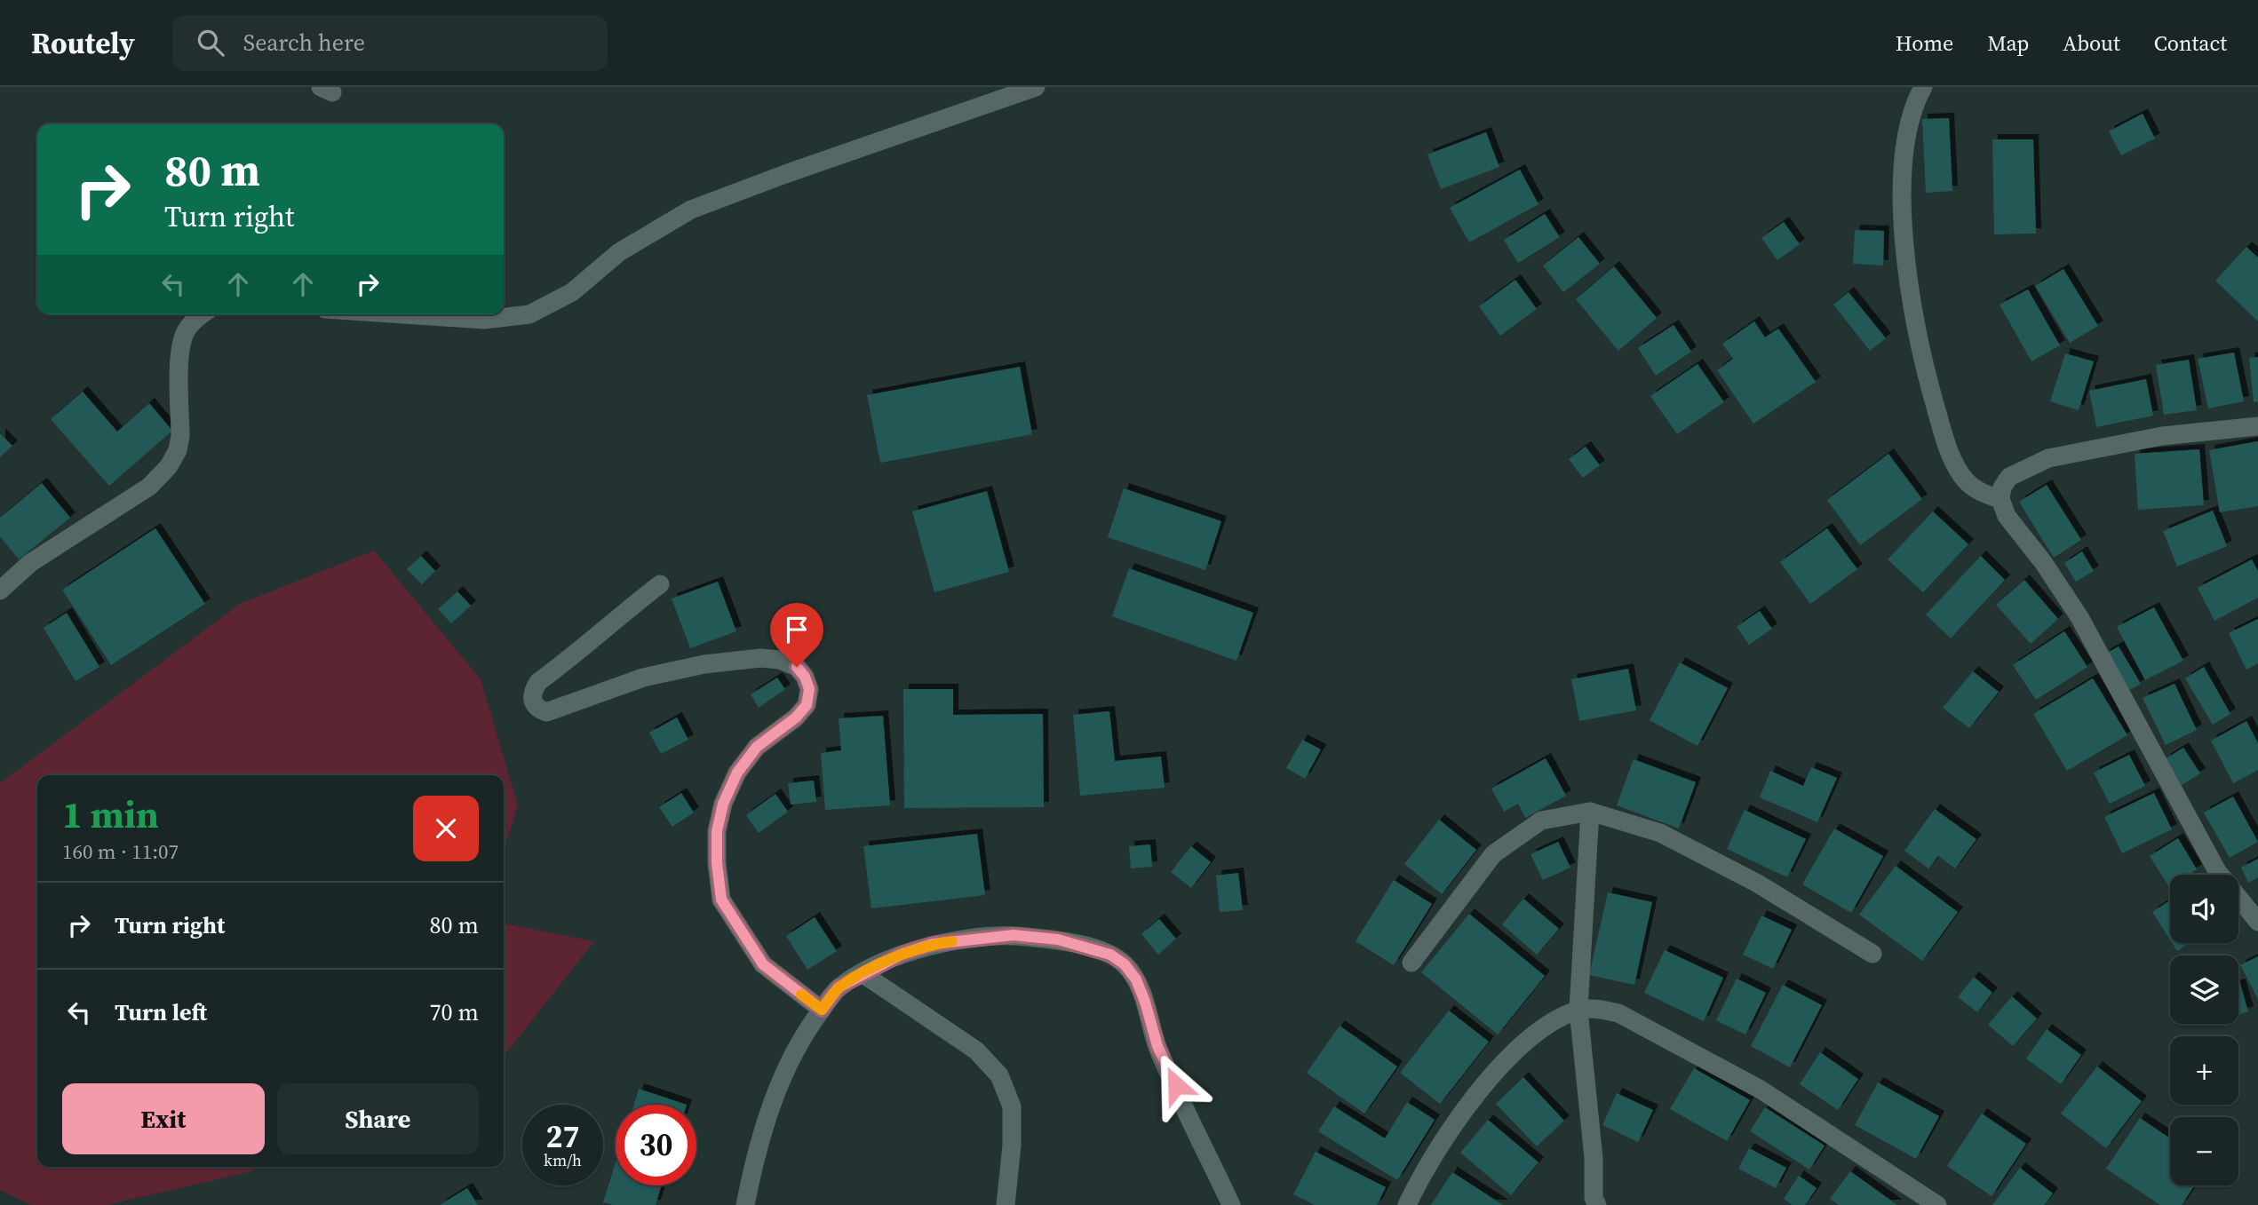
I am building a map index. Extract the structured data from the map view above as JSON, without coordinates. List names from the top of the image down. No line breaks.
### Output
{"page":{"header":"Routely","search":"Search here","nav":["Home","Map","About","Contact"],"turn":["80 m","Turn right"],"heading":["1 min","160 m · 11:07"],"map_buttons":["+","−"],"list":[{"name":"Turn right","value":"80 m"},{"name":"Turn left","value":"70 m"}],"buttons":["Exit","Share"],"speed":"27 km/h","limit":"30"}}
